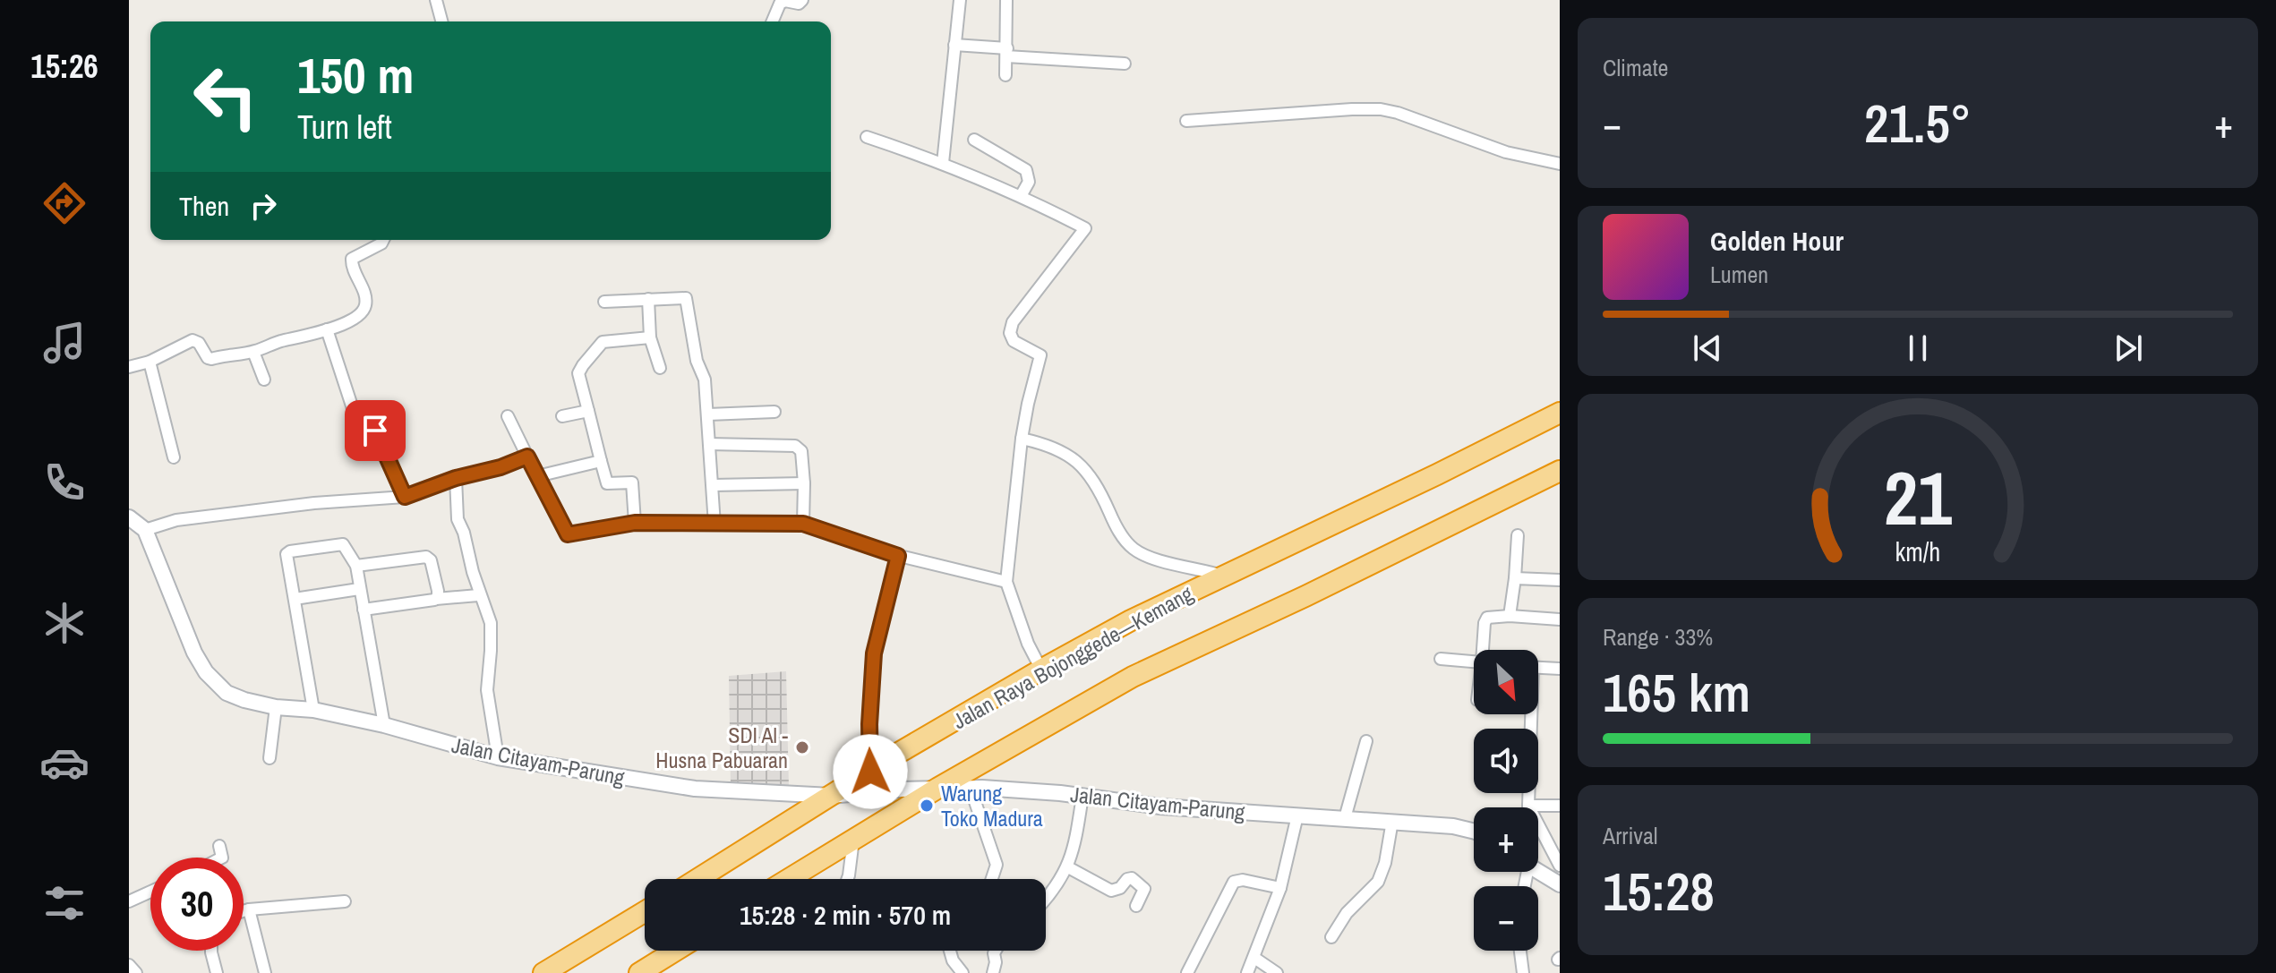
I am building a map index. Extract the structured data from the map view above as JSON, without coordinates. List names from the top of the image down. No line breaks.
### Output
{"streets":{"highway":["Jalan Raya Bojonggede—Kemang"],"main road":["Jalan Citayam-Parung"]},"crossings":[["Jalan Raya Bojonggede—Kemang","Jalan Citayam-Parung"]],"places":["SDI Al - Husna Pabuaran","Warung Toko Madura"],"north":"bottom right","page":{"tabs":"15:26","tile":["Climate",["Range · 33%","165 km"],["Arrival","15:28"]],"turn":["150 m","Turn left"],"heat":["−","21.5°","+"],"then":"Then","song":["Golden Hour","Lumen"],"map_buttons":["+","−"],"limit":"30","trip":"15:28 · 2 min · 570 m","gauge":["21","km/h"]}}
